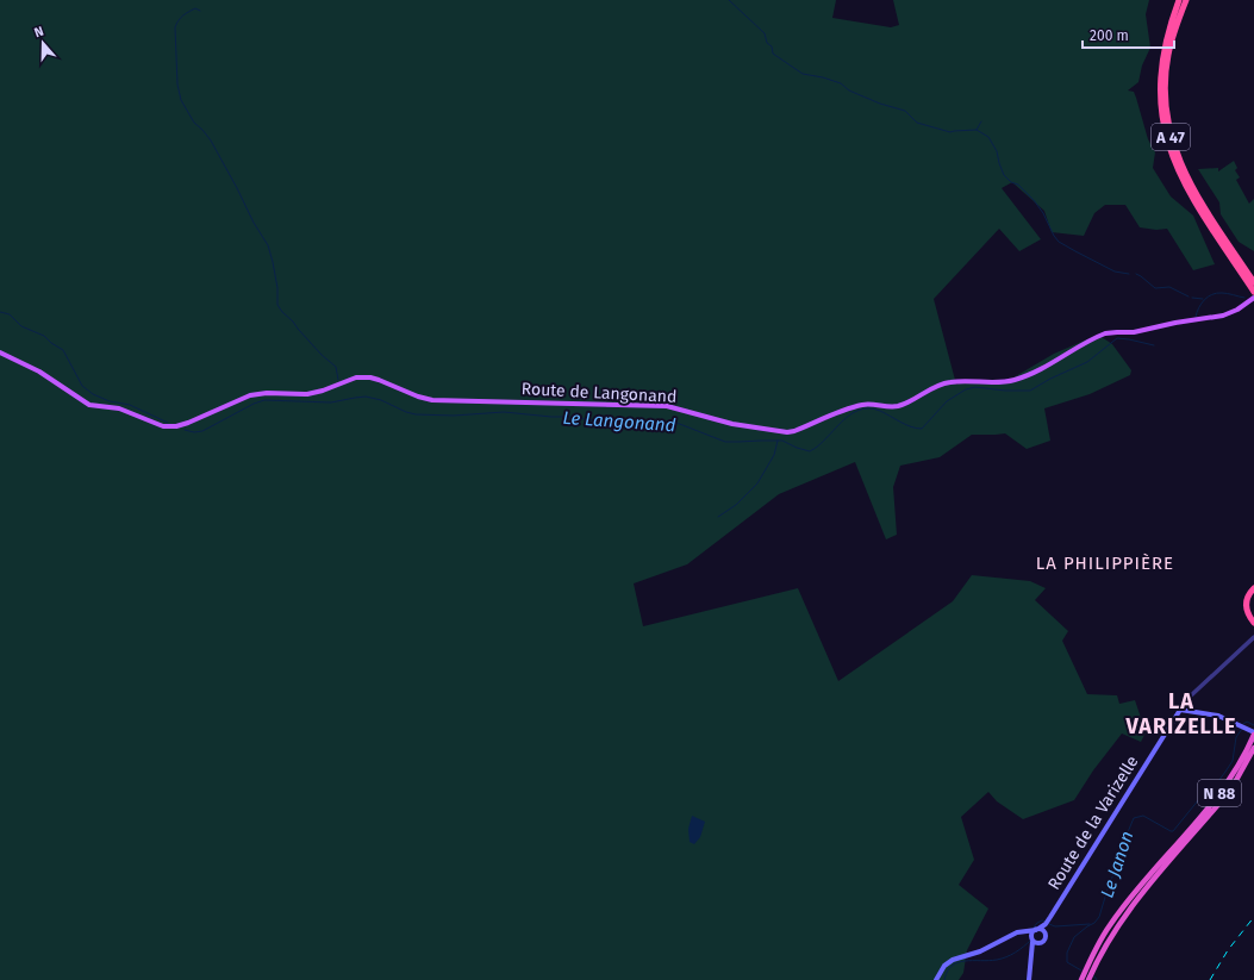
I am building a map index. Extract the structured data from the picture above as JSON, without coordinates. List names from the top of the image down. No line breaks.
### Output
{"streets":{"highway":["A 47","N 88"],"main road":["Route de Langonand","Route de la Varizelle"]},"districts":["LA PHILIPPIÈRE","LA VARIZELLE"],"water":["Le Langonand","Le Janon"],"scale_bar":"200 m","north":"top"}
